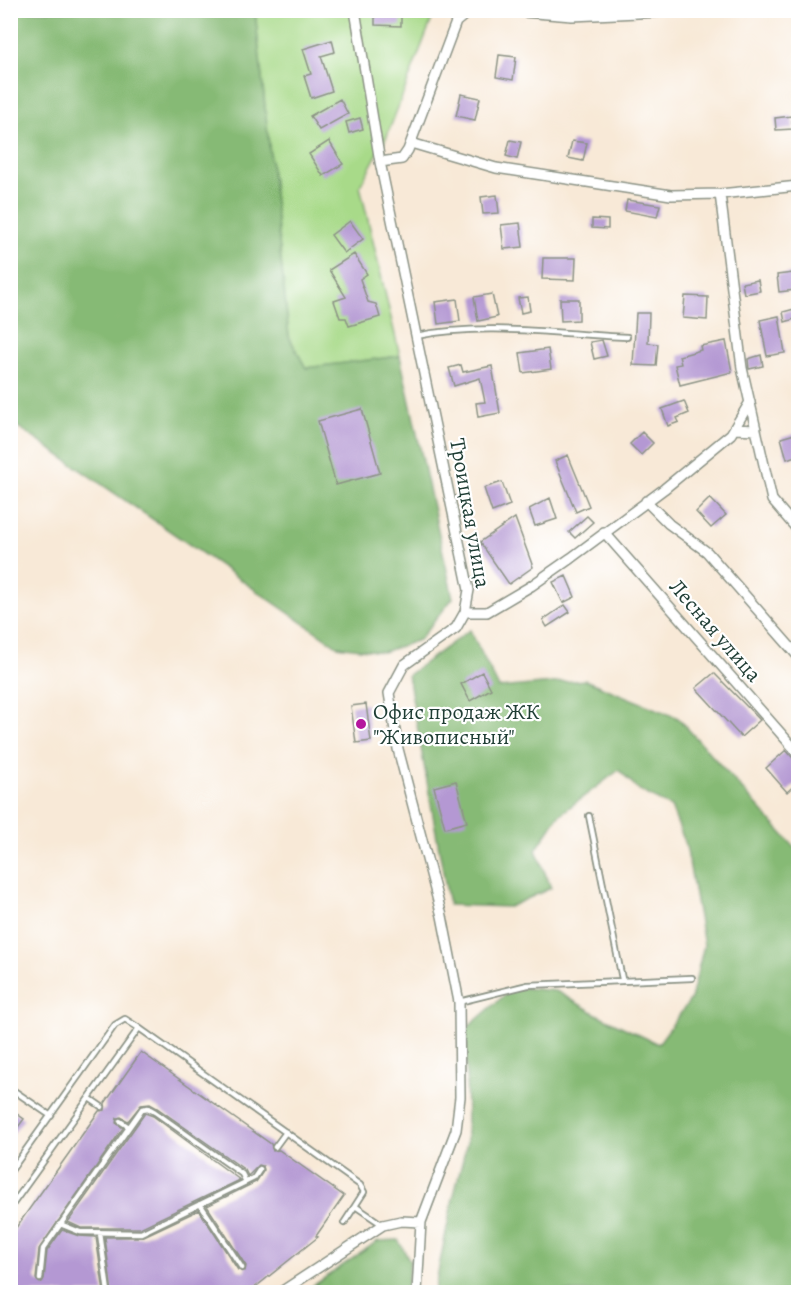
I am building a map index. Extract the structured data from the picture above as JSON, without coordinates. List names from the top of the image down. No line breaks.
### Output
{"streets":{"street":["Троицкая улица","Лесная улица"]},"places":["Офис продаж ЖК \"Живописный\""]}
